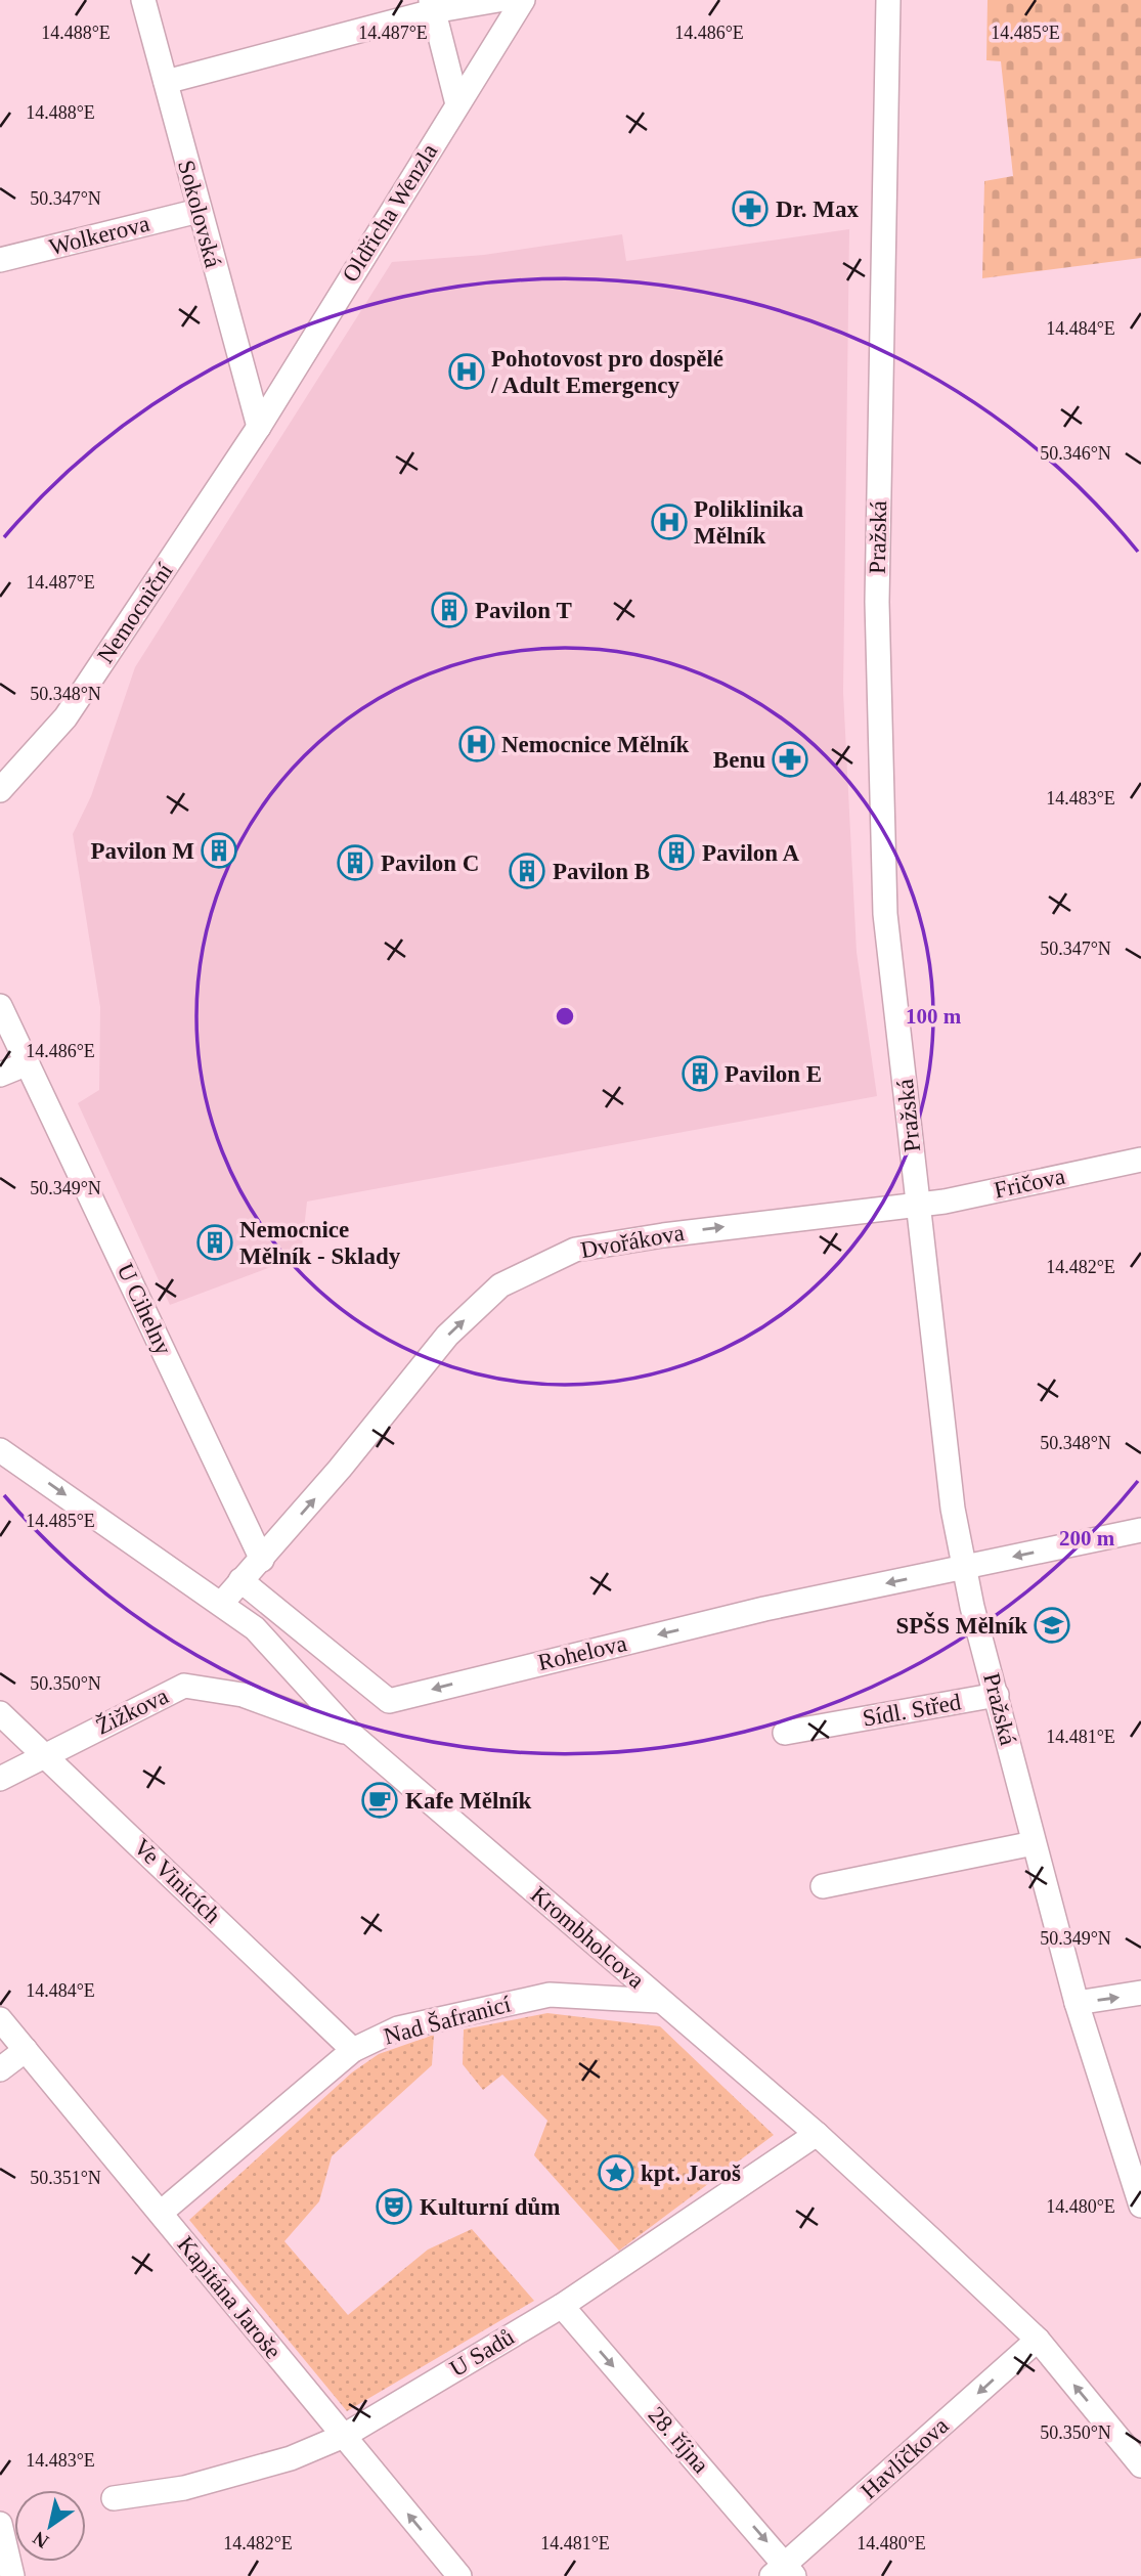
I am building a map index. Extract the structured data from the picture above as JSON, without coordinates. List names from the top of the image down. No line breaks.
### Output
{"streets":{"street":["Oldřicha Wenzla","Sokolovská","Wolkerova","Pražská","Nemocniční","Fričova","Dvořákova","U Cihelny","Rohelova","Sídl. Střed","Žižkova","Ve Vinicích","Krombholcova","Nad Šafranicí","Kapitána Jaroše","U Sadů","28. října","Havlíčkova"]},"crossings":[["Oldřicha Wenzla","Sokolovská"],["Oldřicha Wenzla","Nemocniční"],["Sokolovská","Wolkerova"],["Sokolovská","Nemocniční"],["Pražská","Fričova"],["Pražská","Dvořákova"],["Pražská","Rohelova"],["Pražská","Sídl. Střed"],["Fričova","Dvořákova"],["Dvořákova","U Cihelny"],["Žižkova","Ve Vinicích"],["Žižkova","Krombholcova"],["Ve Vinicích","Nad Šafranicí"],["Krombholcova","Nad Šafranicí"],["Krombholcova","U Sadů"],["Krombholcova","Havlíčkova"],["Nad Šafranicí","Kapitána Jaroše"],["Kapitána Jaroše","U Sadů"],["U Sadů","28. října"],["28. října","Havlíčkova"]],"one_way":["Dvořákova","Rohelova","28. října","Havlíčkova"],"places":{"pharmacy":["Dr. Max","Benu"],"hospital":["Pohotovost pro dospělé / Adult Emergency","Poliklinika Mělník","Nemocnice Mělník"],"building":["Pavilon T","Pavilon M","Pavilon A","Pavilon C","Pavilon B","Pavilon E","Nemocnice Mělník - Sklady"],"school or university":["SPŠS Mělník"],"cafe":["Kafe Mělník"],"place":["kpt. Jaroš"],"theatre":["Kulturní dům"]},"north":"bottom left","coordinates":["14.488°E","14.487°E","14.486°E","14.485°E","50.347°N","14.484°E","50.346°N","50.348°N","14.483°E","50.349°N","14.482°E","50.350°N","14.481°E","50.351°N","14.480°E"],"rings":["100 m","200 m"]}
